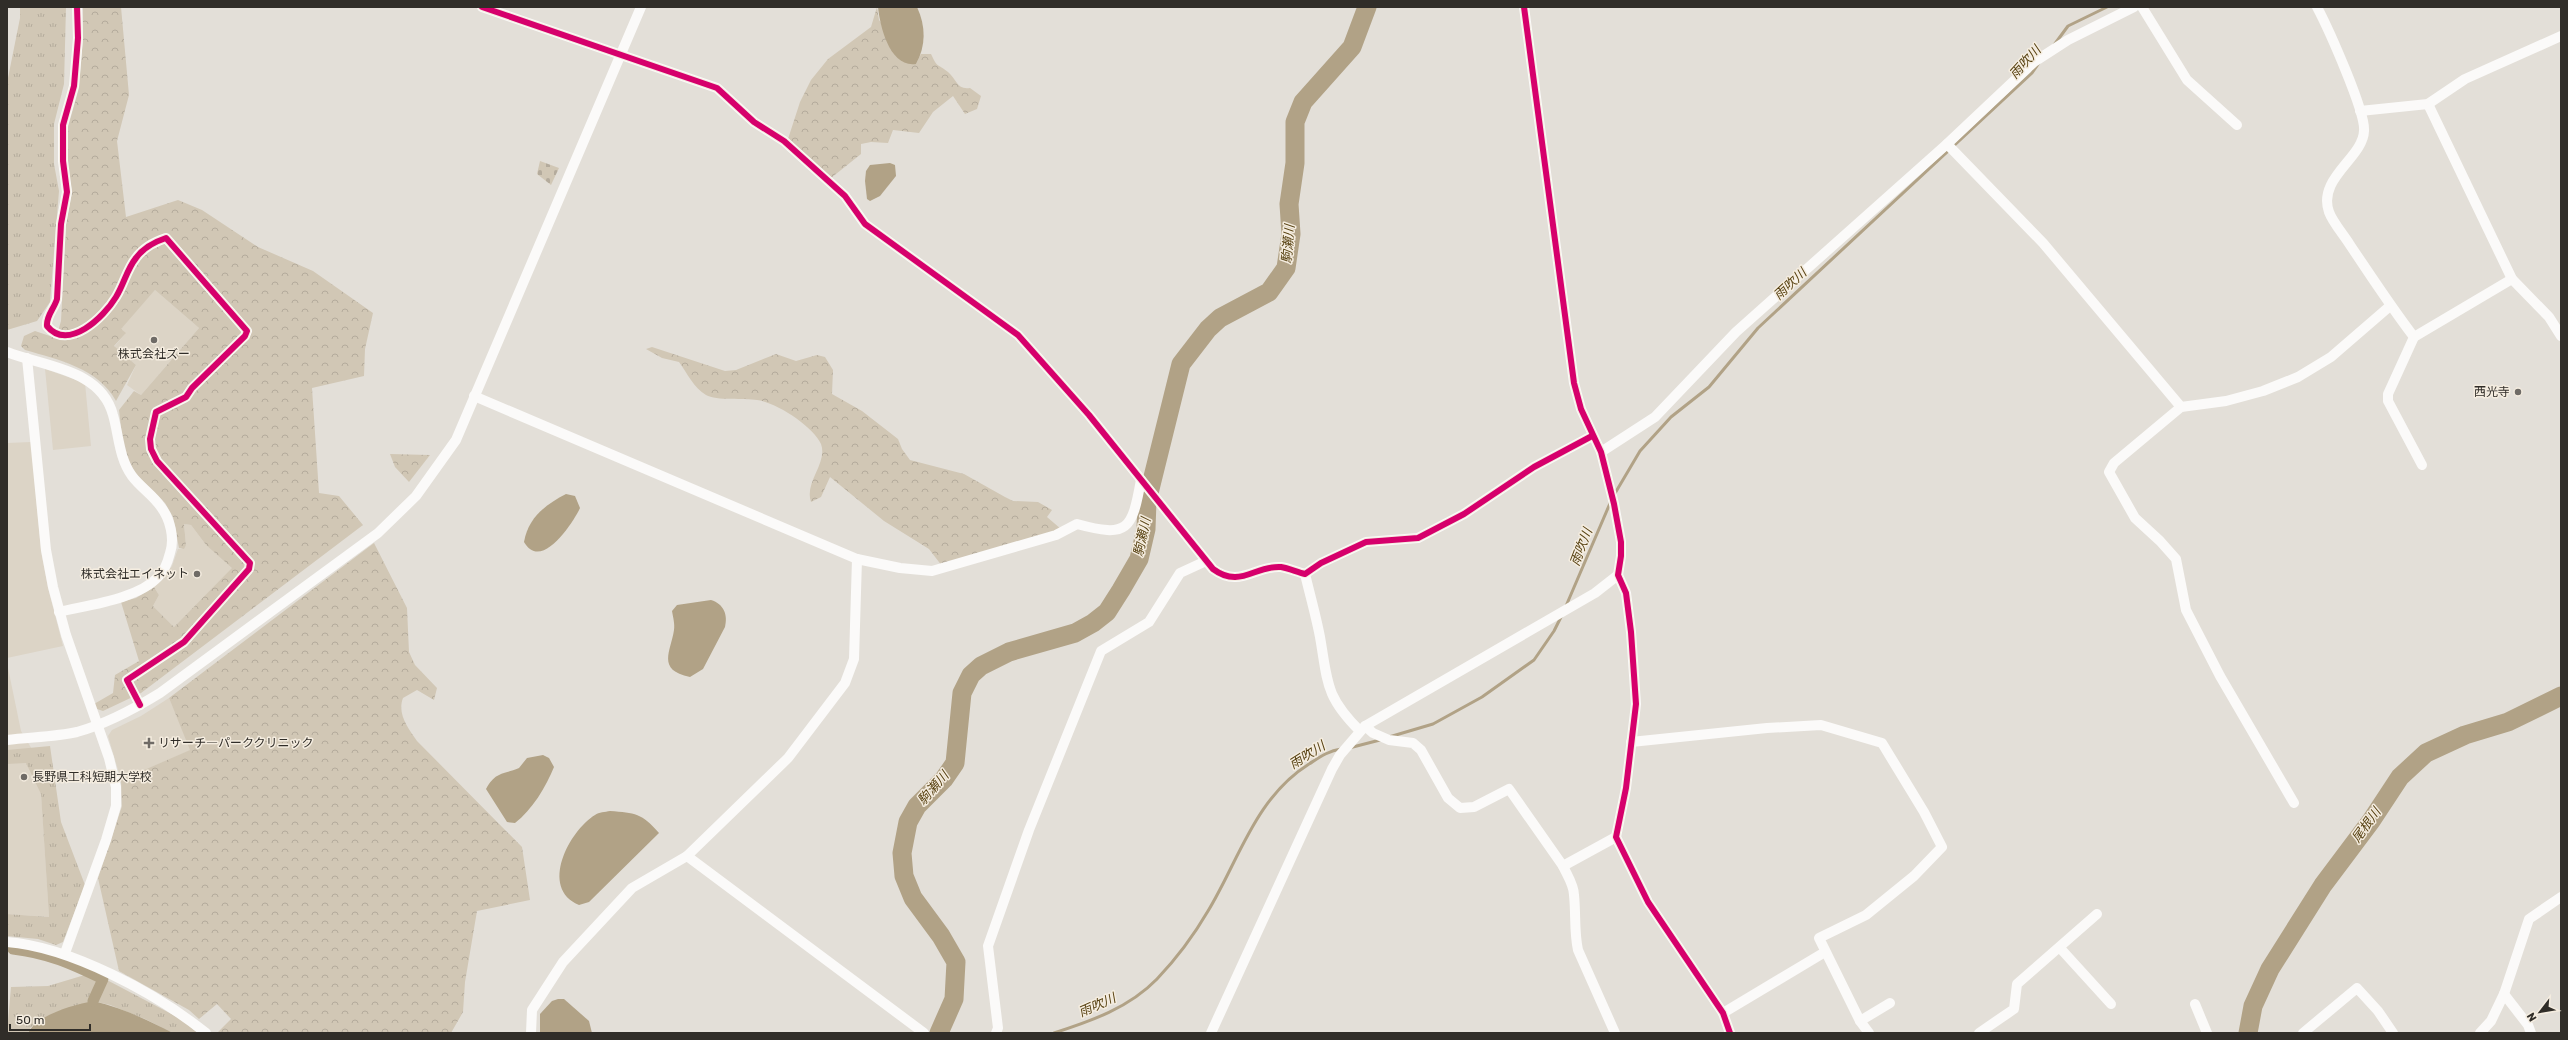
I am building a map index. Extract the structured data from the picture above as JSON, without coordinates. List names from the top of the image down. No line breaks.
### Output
{"water":["雨吹川","駒瀬川","尾根川"],"places":{"other":["株式会社ズー","西光寺","株式会社エイネット","長野県工科短期大学校"],"health":["リサーチ―パーククリニック"]},"scale_bar":"50 m","north":"bottom left"}
